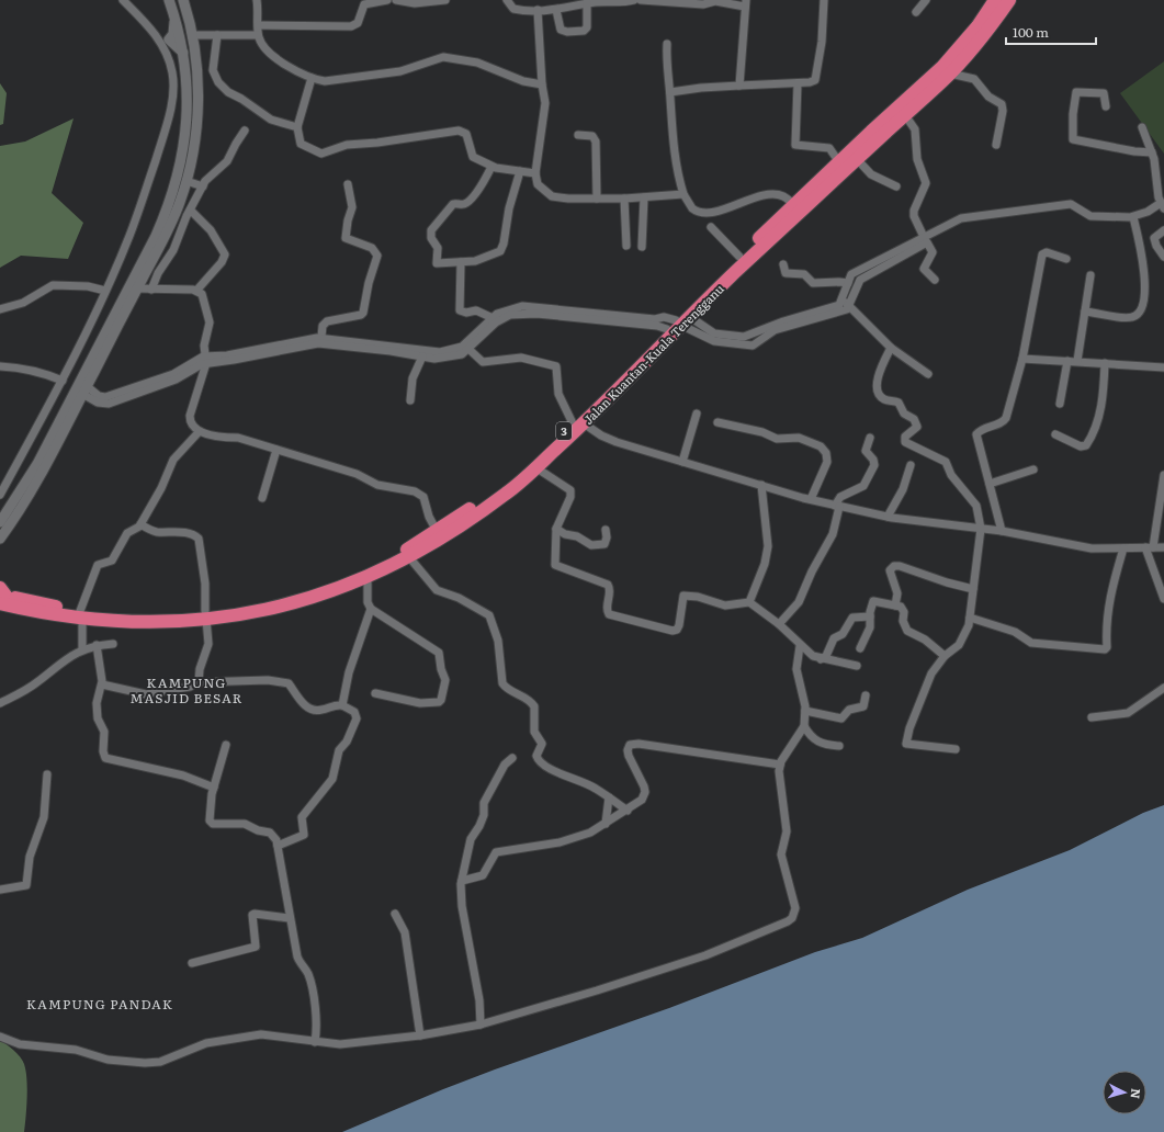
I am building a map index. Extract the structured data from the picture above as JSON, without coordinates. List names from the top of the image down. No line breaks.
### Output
{"streets":{"highway":["Jalan Kuantan-Kuala Terengganu","3"]},"districts":["KAMPUNG MASJID BESAR","KAMPUNG PANDAK"],"scale_bar":"100 m","north":"right"}
